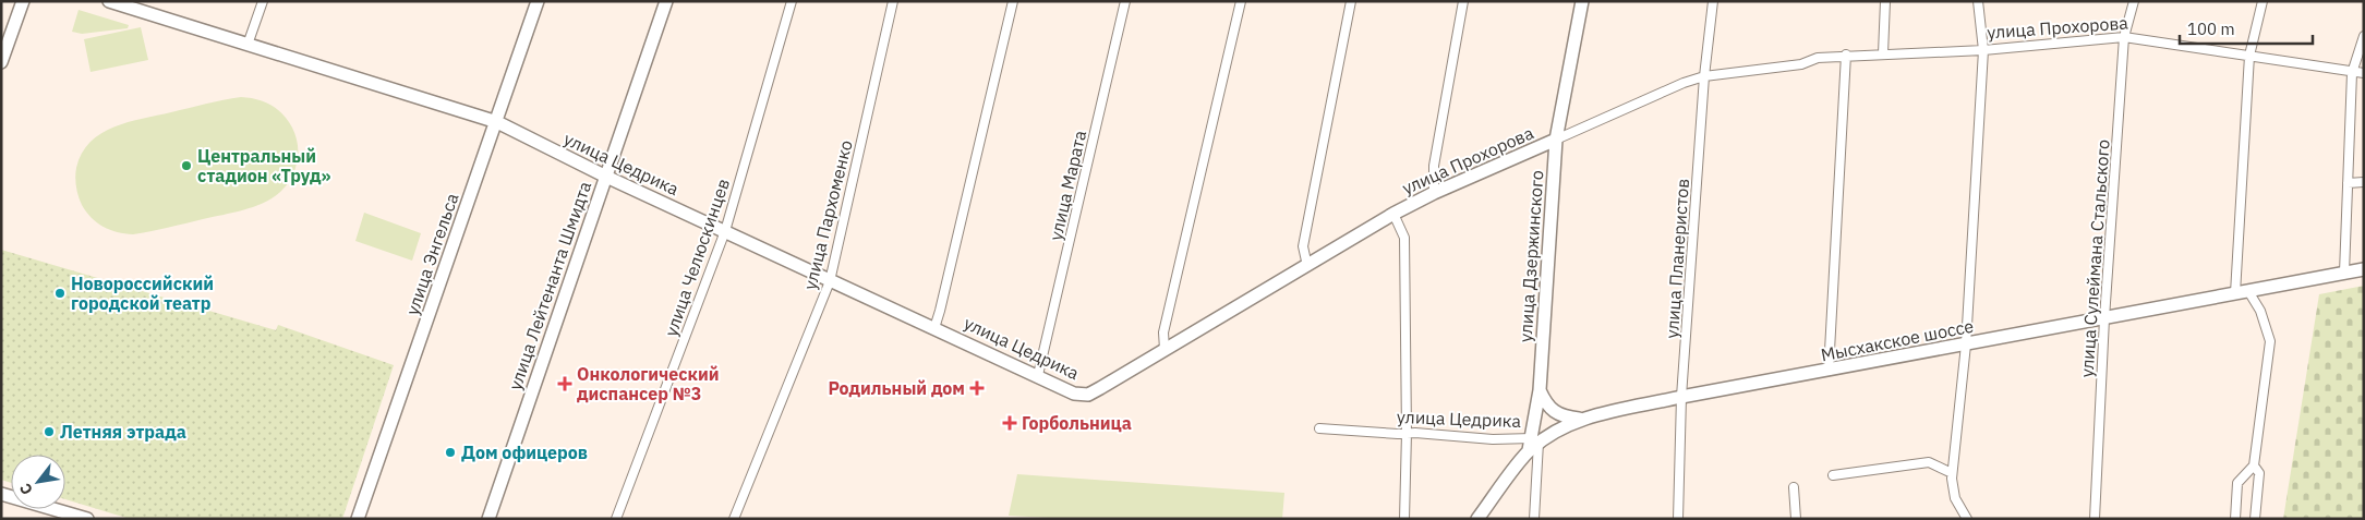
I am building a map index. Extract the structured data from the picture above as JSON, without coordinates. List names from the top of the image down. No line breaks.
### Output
{"streets":{"street":["улица Прохорова","улица Цедрика","улица Марата","улица Пархоменко","улица Энгельса","улица Дзержинского","улица Челюскинцев","улица Планеристов","улица Сулеймана Стальского","улица Лейтенанта Шмидта","Мысхакское шоссе"]},"crossings":[["улица Прохорова","улица Цедрика"],["улица Прохорова","улица Дзержинского"],["улица Прохорова","улица Планеристов"],["улица Прохорова","улица Сулеймана Стальского"],["улица Цедрика","улица Марата"],["улица Цедрика","улица Пархоменко"],["улица Цедрика","улица Энгельса"],["улица Цедрика","улица Дзержинского"],["улица Цедрика","улица Челюскинцев"],["улица Цедрика","улица Лейтенанта Шмидта"],["улица Цедрика","Мысхакское шоссе"],["улица Дзержинского","Мысхакское шоссе"],["улица Планеристов","Мысхакское шоссе"],["улица Сулеймана Стальского","Мысхакское шоссе"]],"places":{"other":["Центральный стадион «Труд»","Новороссийский городской театр","Летняя этрада","Дом офицеров"],"health":["Онкологический диспансер №3","Родильный дом","Горбольница"]},"scale_bar":"100 m","north":"bottom left"}
